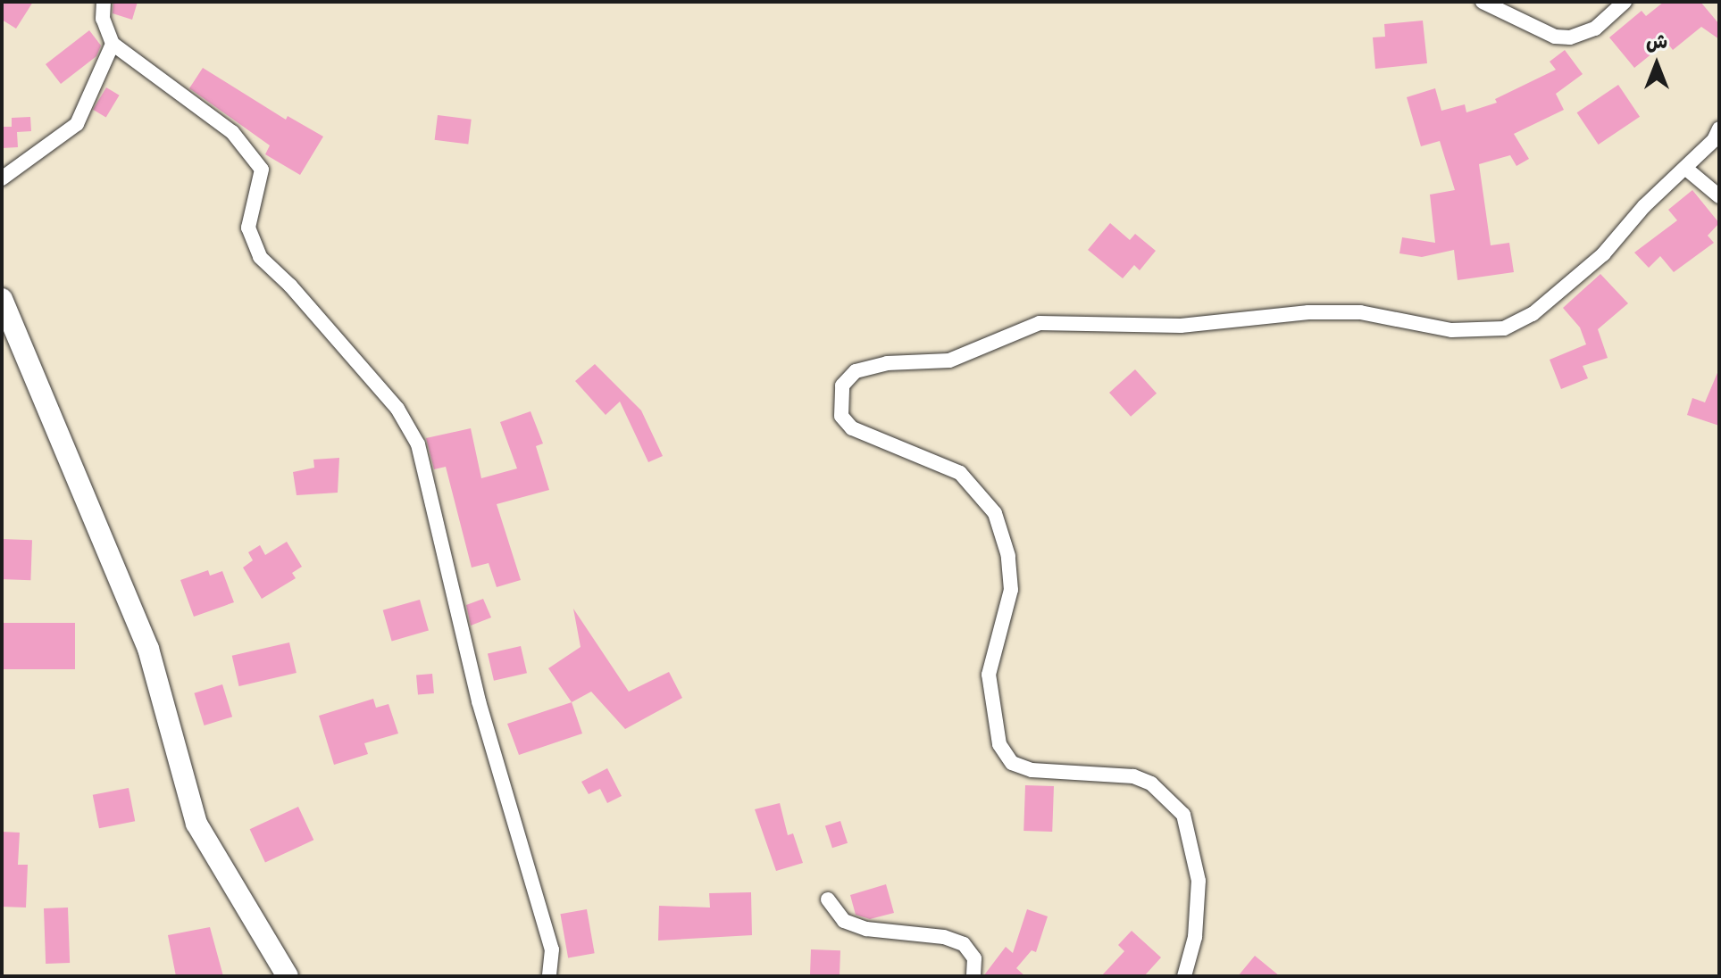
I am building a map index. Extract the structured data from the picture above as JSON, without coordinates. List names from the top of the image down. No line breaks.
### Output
{"north":"top"}
